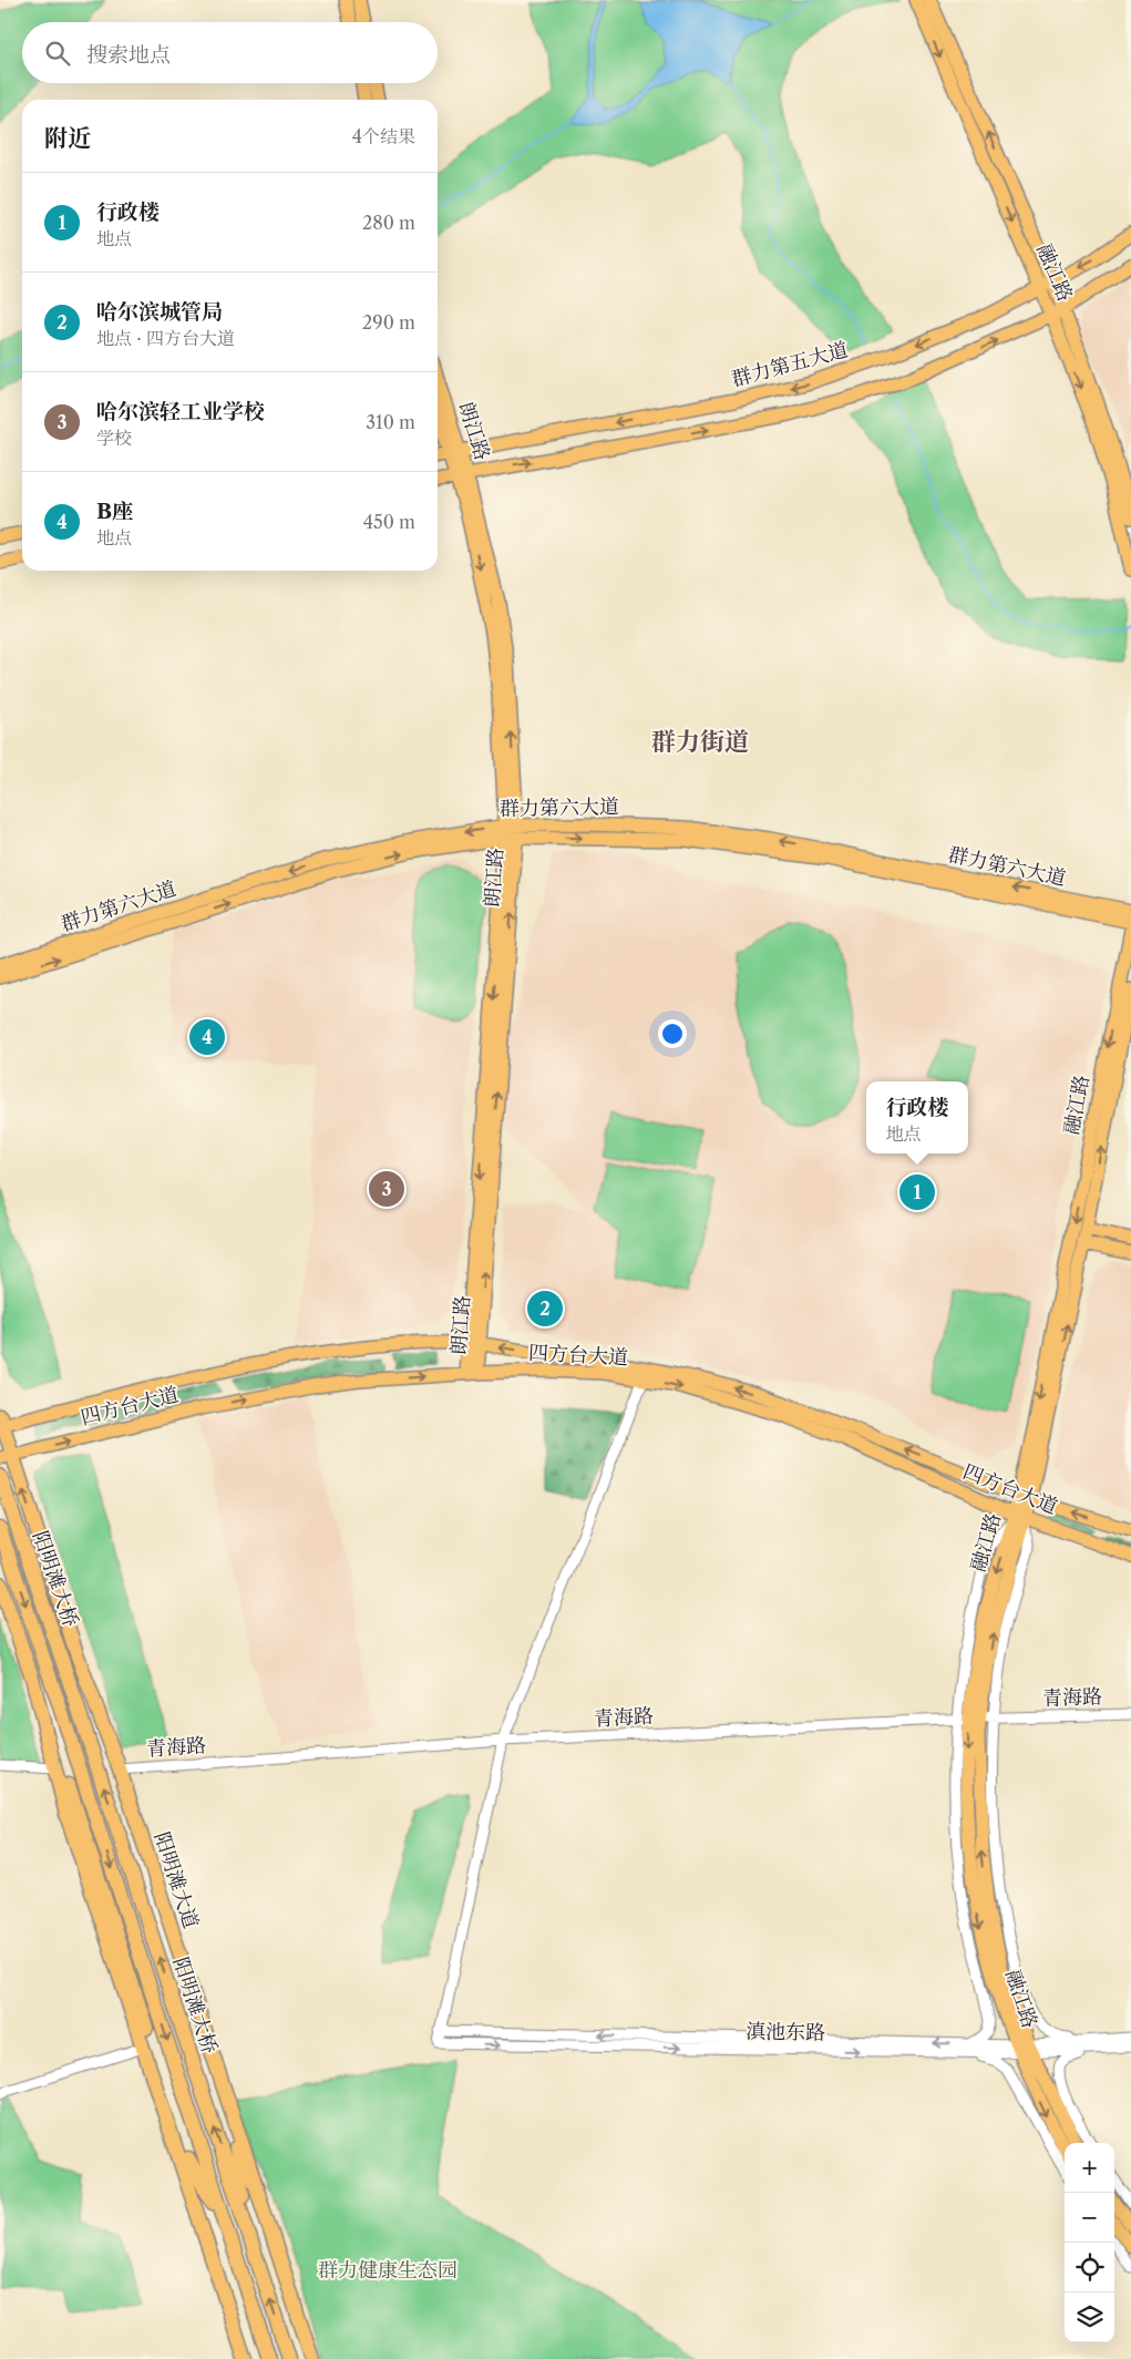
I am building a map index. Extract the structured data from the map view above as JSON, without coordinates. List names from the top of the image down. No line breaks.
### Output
{"streets":{"highway":["阳明滩大桥","阳明滩大道"],"main road":["融江路","群力第五大道","朗江路","群力第六大道","四方台大道"],"street":["青海路","滇池东路"]},"crossings":[["融江路","群力第五大道"],["融江路","四方台大道"],["融江路","青海路"],["融江路","滇池东路"],["群力第五大道","朗江路"],["朗江路","群力第六大道"],["朗江路","四方台大道"],["四方台大道","阳明滩大道"],["青海路","阳明滩大道"]],"districts":["群力街道"],"parks":["群力健康生态园"],"page":{"search":"搜索地点","heading":["附近","4个结果"],"list":[{"mark":"1","name":"行政楼","note":"地点","value":"280 m"},{"mark":"2","name":"哈尔滨城管局","note":"地点 · 四方台大道","value":"290 m"},{"mark":"3","name":"哈尔滨轻工业学校","note":"学校","value":"310 m"},{"mark":"4","name":"B座","note":"地点","value":"450 m"}],"pins":["4","3","1","2"],"popup":["行政楼","地点"],"map_buttons":["+","−"]}}
